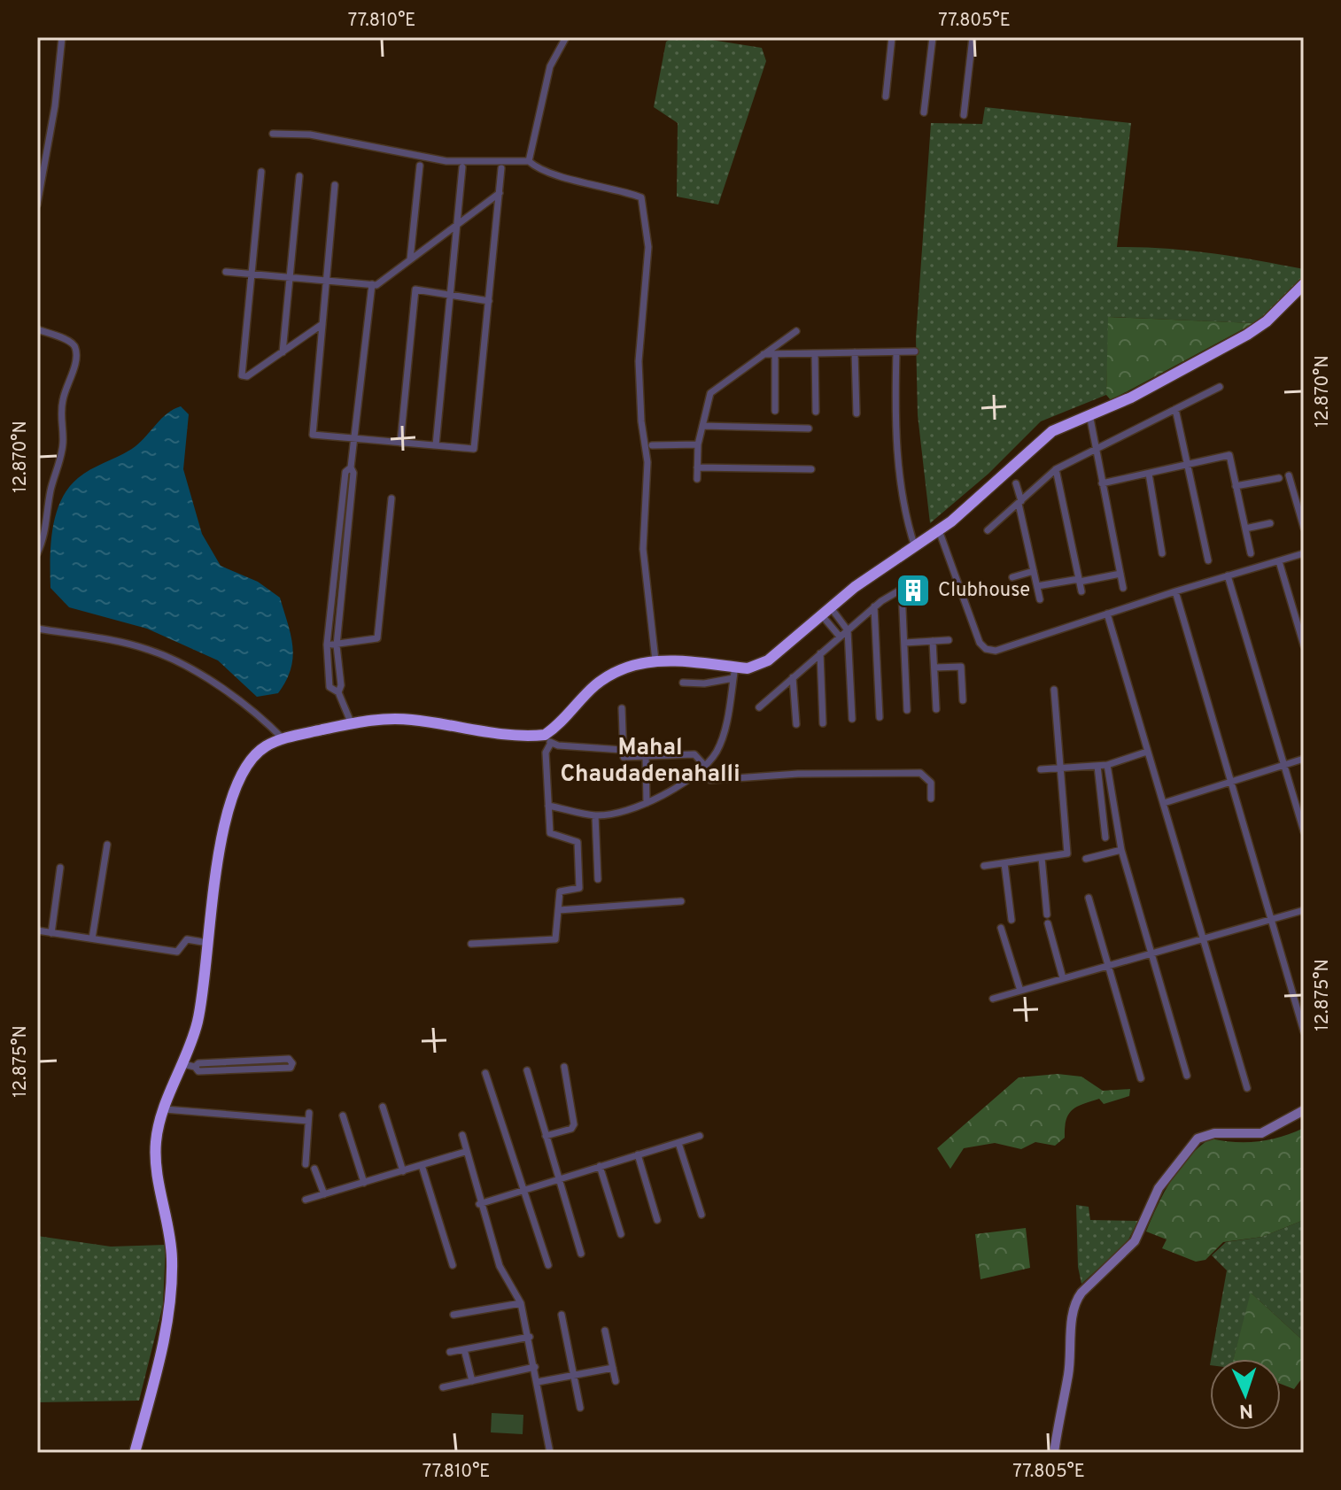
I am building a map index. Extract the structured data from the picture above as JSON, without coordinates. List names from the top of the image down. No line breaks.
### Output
{"districts":["Mahal Chaudadenahalli"],"places":{"building":["Clubhouse"]},"north":"bottom","coordinates":["77.810°E","77.805°E","12.870°N","12.875°N"]}
